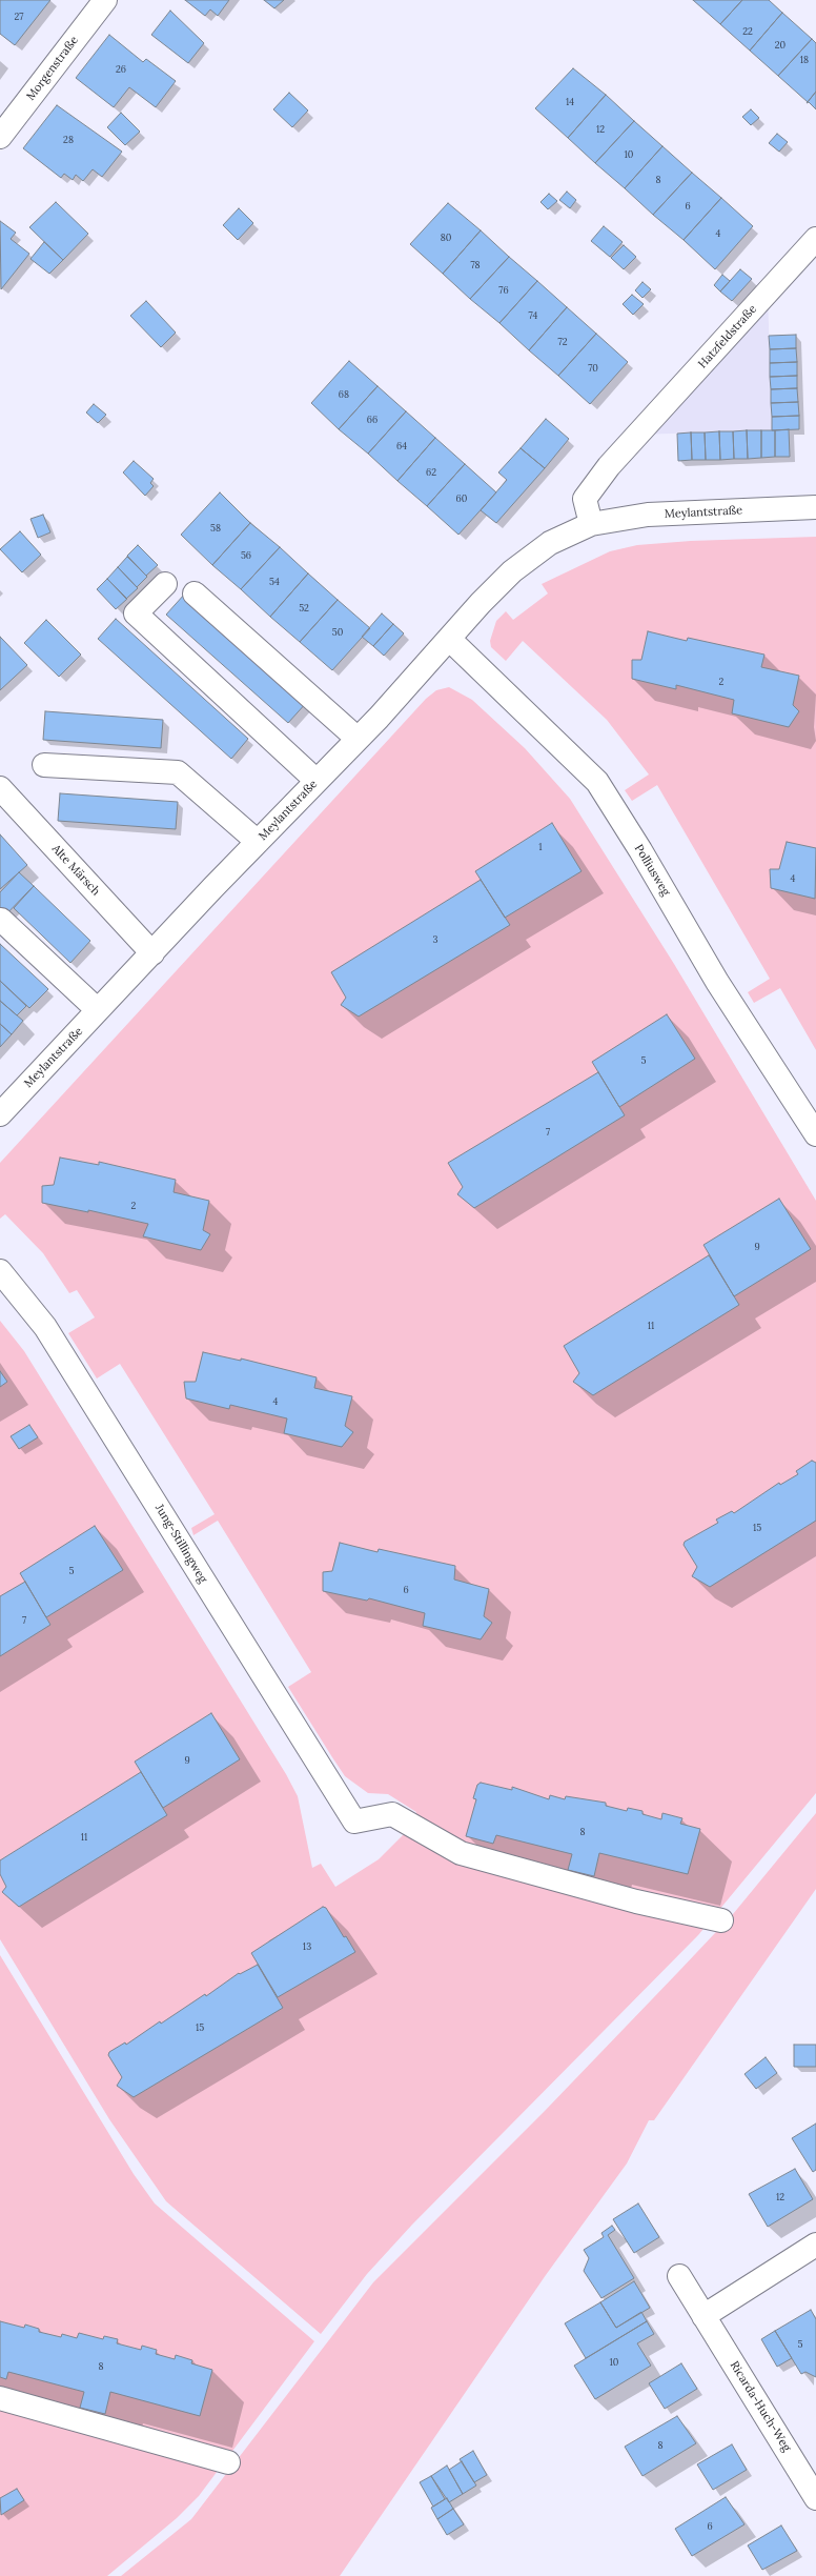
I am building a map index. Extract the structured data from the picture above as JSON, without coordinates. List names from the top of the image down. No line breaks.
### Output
{"streets":{"street":["Morgenstraße","Hatzfeldstraße","Meylantstraße","Alte Märsch","Polliusweg","Jung-Stillingweg","Ricarda-Huch-Weg"]},"crossings":[["Hatzfeldstraße","Meylantstraße"],["Meylantstraße","Alte Märsch"],["Meylantstraße","Polliusweg"]],"house_numbers":["27","22","20","18","26","14","12","28","10","8","6","4","80","78","76","74","72","70","68","66","64","62","60","58","56","54","52","50","2","1","4","3","5","7","2","9","11","4","15","5","6","7","9","8","11","13","15","12","5","10","8","8","6"]}
